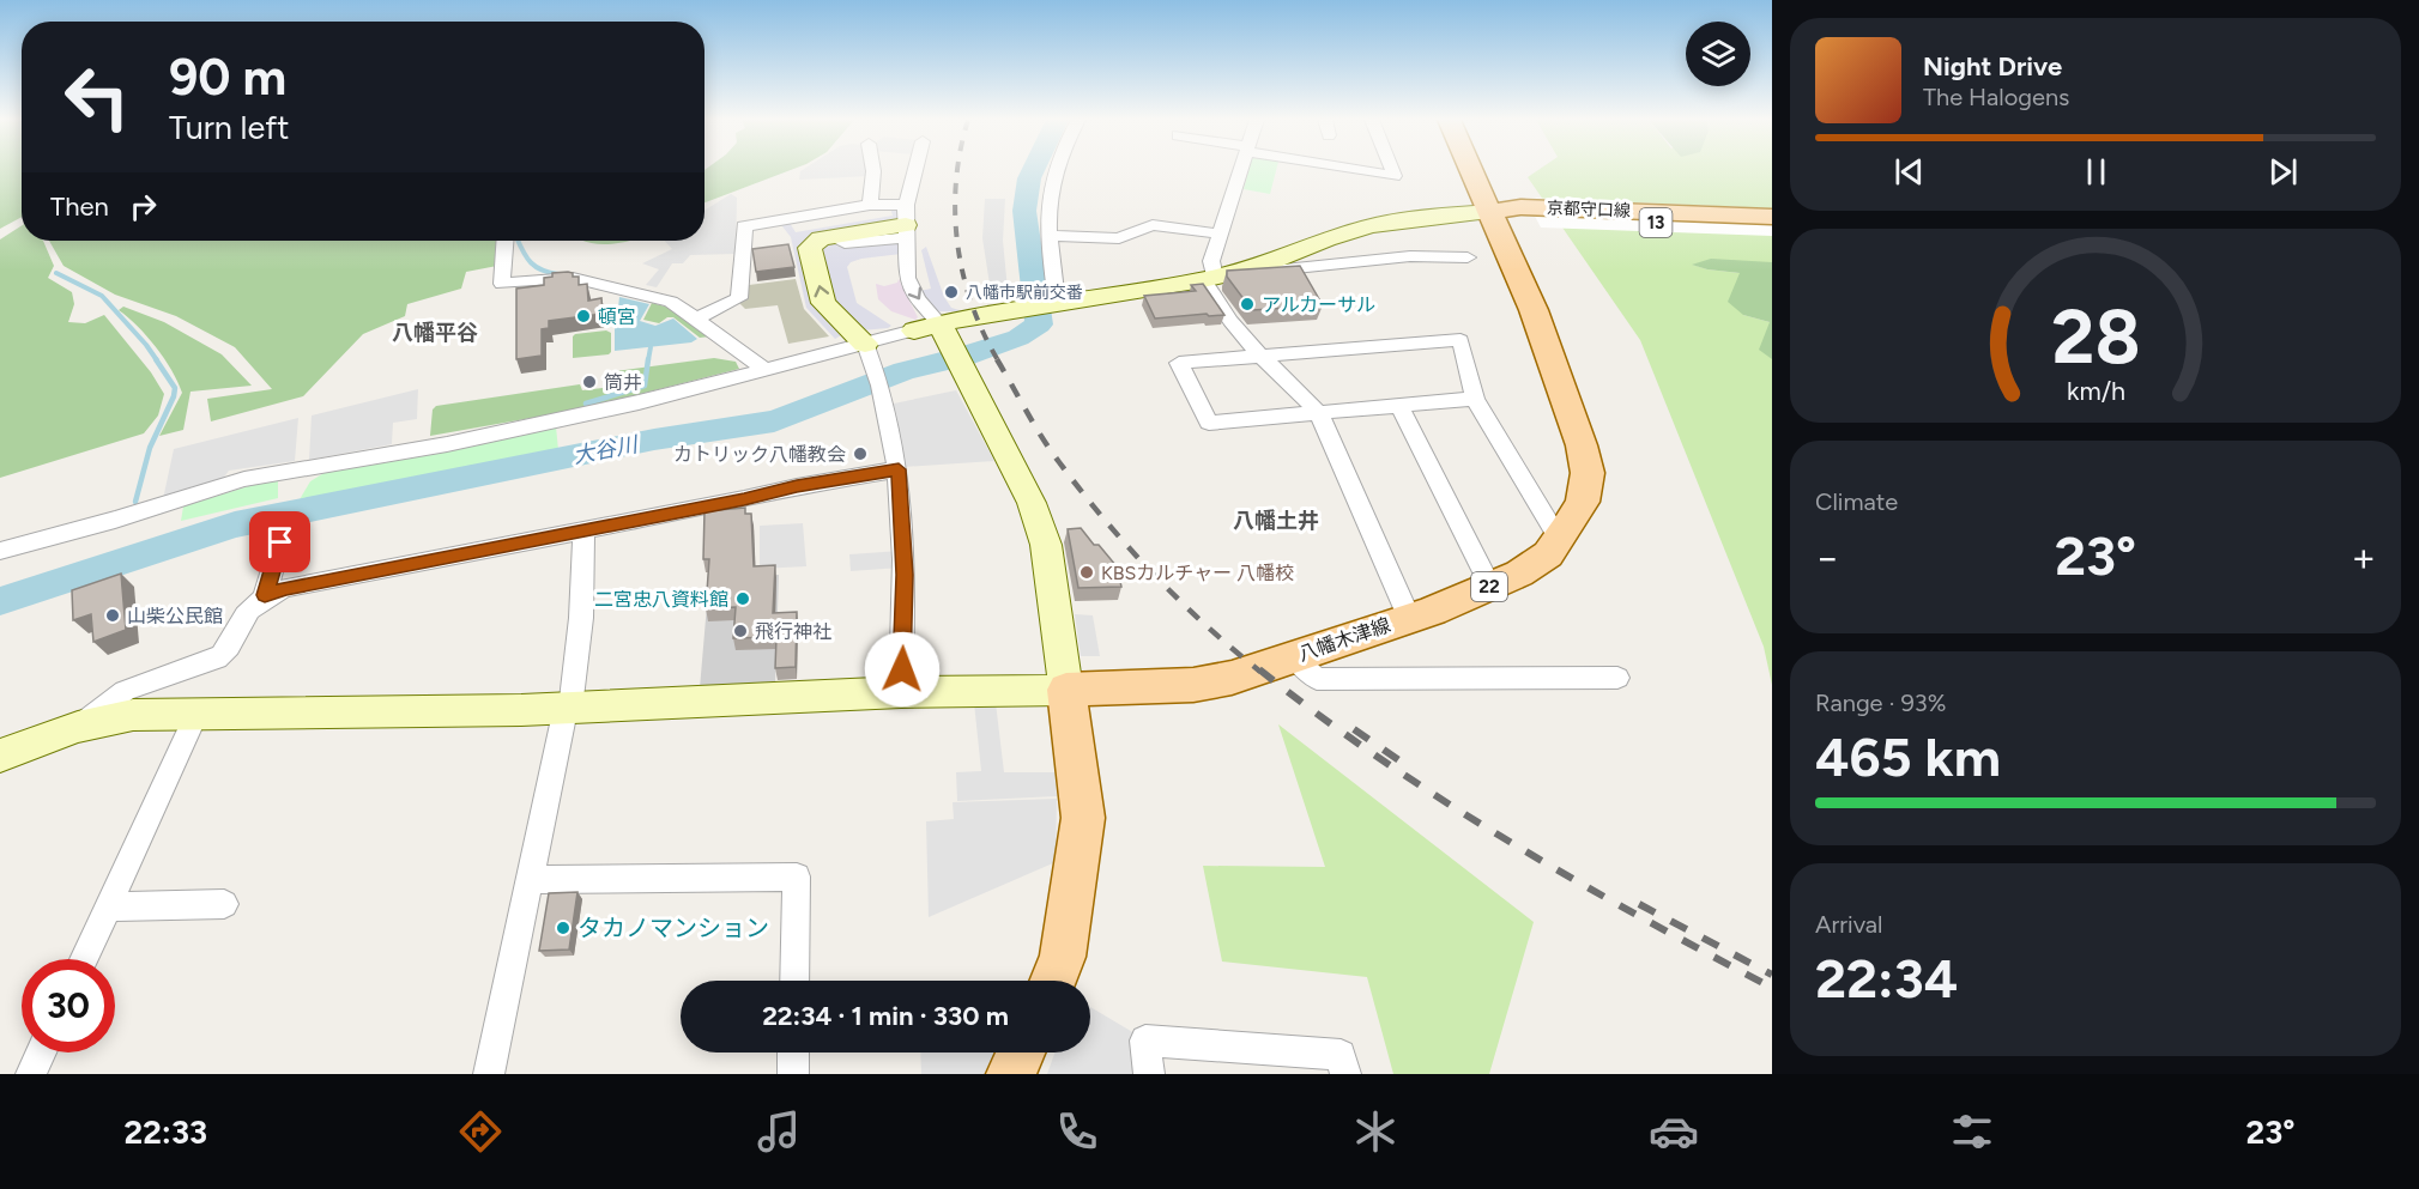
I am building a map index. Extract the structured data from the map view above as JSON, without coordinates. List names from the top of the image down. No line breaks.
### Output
{"streets":{"main road":["京都守口線","13","22","八幡木津線"]},"crossings":[["京都守口線","八幡木津線"]],"districts":["八幡平谷","八幡土井"],"water":["大谷川"],"places":["八幡市駅前交番","アルカーサル","頓宮","筒井","カトリック八幡教会","KBSカルチャー 八幡校","二宮忠八資料館","山柴公民館","飛行神社","タカノマンション"],"page":{"turn":["90 m","Turn left"],"song":["Night Drive","The Halogens"],"then":"Then","tile":["Climate",["Range · 93%","465 km"],["Arrival","22:34"]],"heat":["−","23°","+"],"limit":"30","trip":"22:34 · 1 min · 330 m","tabs":["22:33","23°"],"gauge":["28","km/h"]}}
